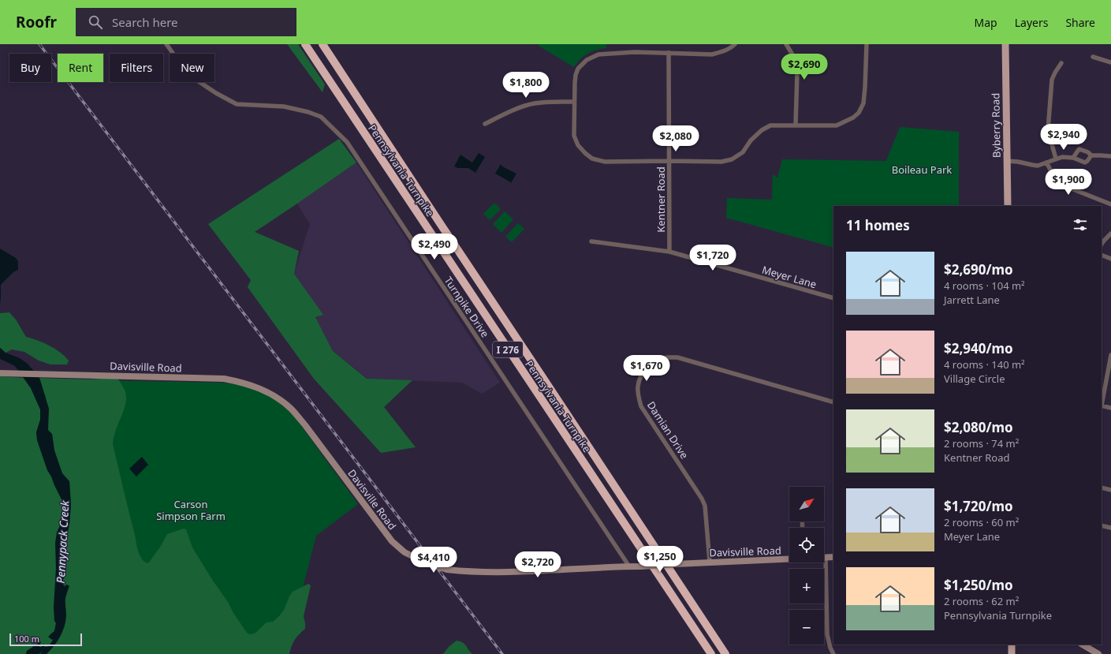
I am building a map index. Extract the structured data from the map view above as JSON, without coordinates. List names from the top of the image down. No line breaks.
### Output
{"streets":{"highway":["Pennsylvania Turnpike","I 276"],"main road":["Byberry Road"],"street":["Kentner Road","Meyer Lane","Turnpike Drive","Davisville Road","Damian Drive"]},"crossings":[["Kentner Road","Meyer Lane"],["Turnpike Drive","Davisville Road"],["Davisville Road","Damian Drive"]],"water":["Pennypack Creek"],"parks":["Boileau Park","Carson Simpson Farm"],"scale_bar":"100 m","north":"top right","page":{"header":"Roofr","search":"Search here","nav":["Map","Layers","Share"],"price":["$2,690","$1,800","$2,940","$2,080","$1,900","$2,490","$1,720","$1,670","$1,250","$4,410","$2,720"],"chip":["Buy","Rent","Filters","New"],"heading":"11 homes","list":[{"name":"$2,690/mo","note":"4 rooms · 104 m² · Jarrett Lane"},{"name":"$2,940/mo","note":"4 rooms · 140 m² · Village Circle"},{"name":"$2,080/mo","note":"2 rooms · 74 m² · Kentner Road"},{"name":"$1,720/mo","note":"2 rooms · 60 m² · Meyer Lane"},{"name":"$1,250/mo","note":"2 rooms · 62 m² · Pennsylvania Turnpike"}],"map_buttons":["+","−"],"scale":"100 m"}}
